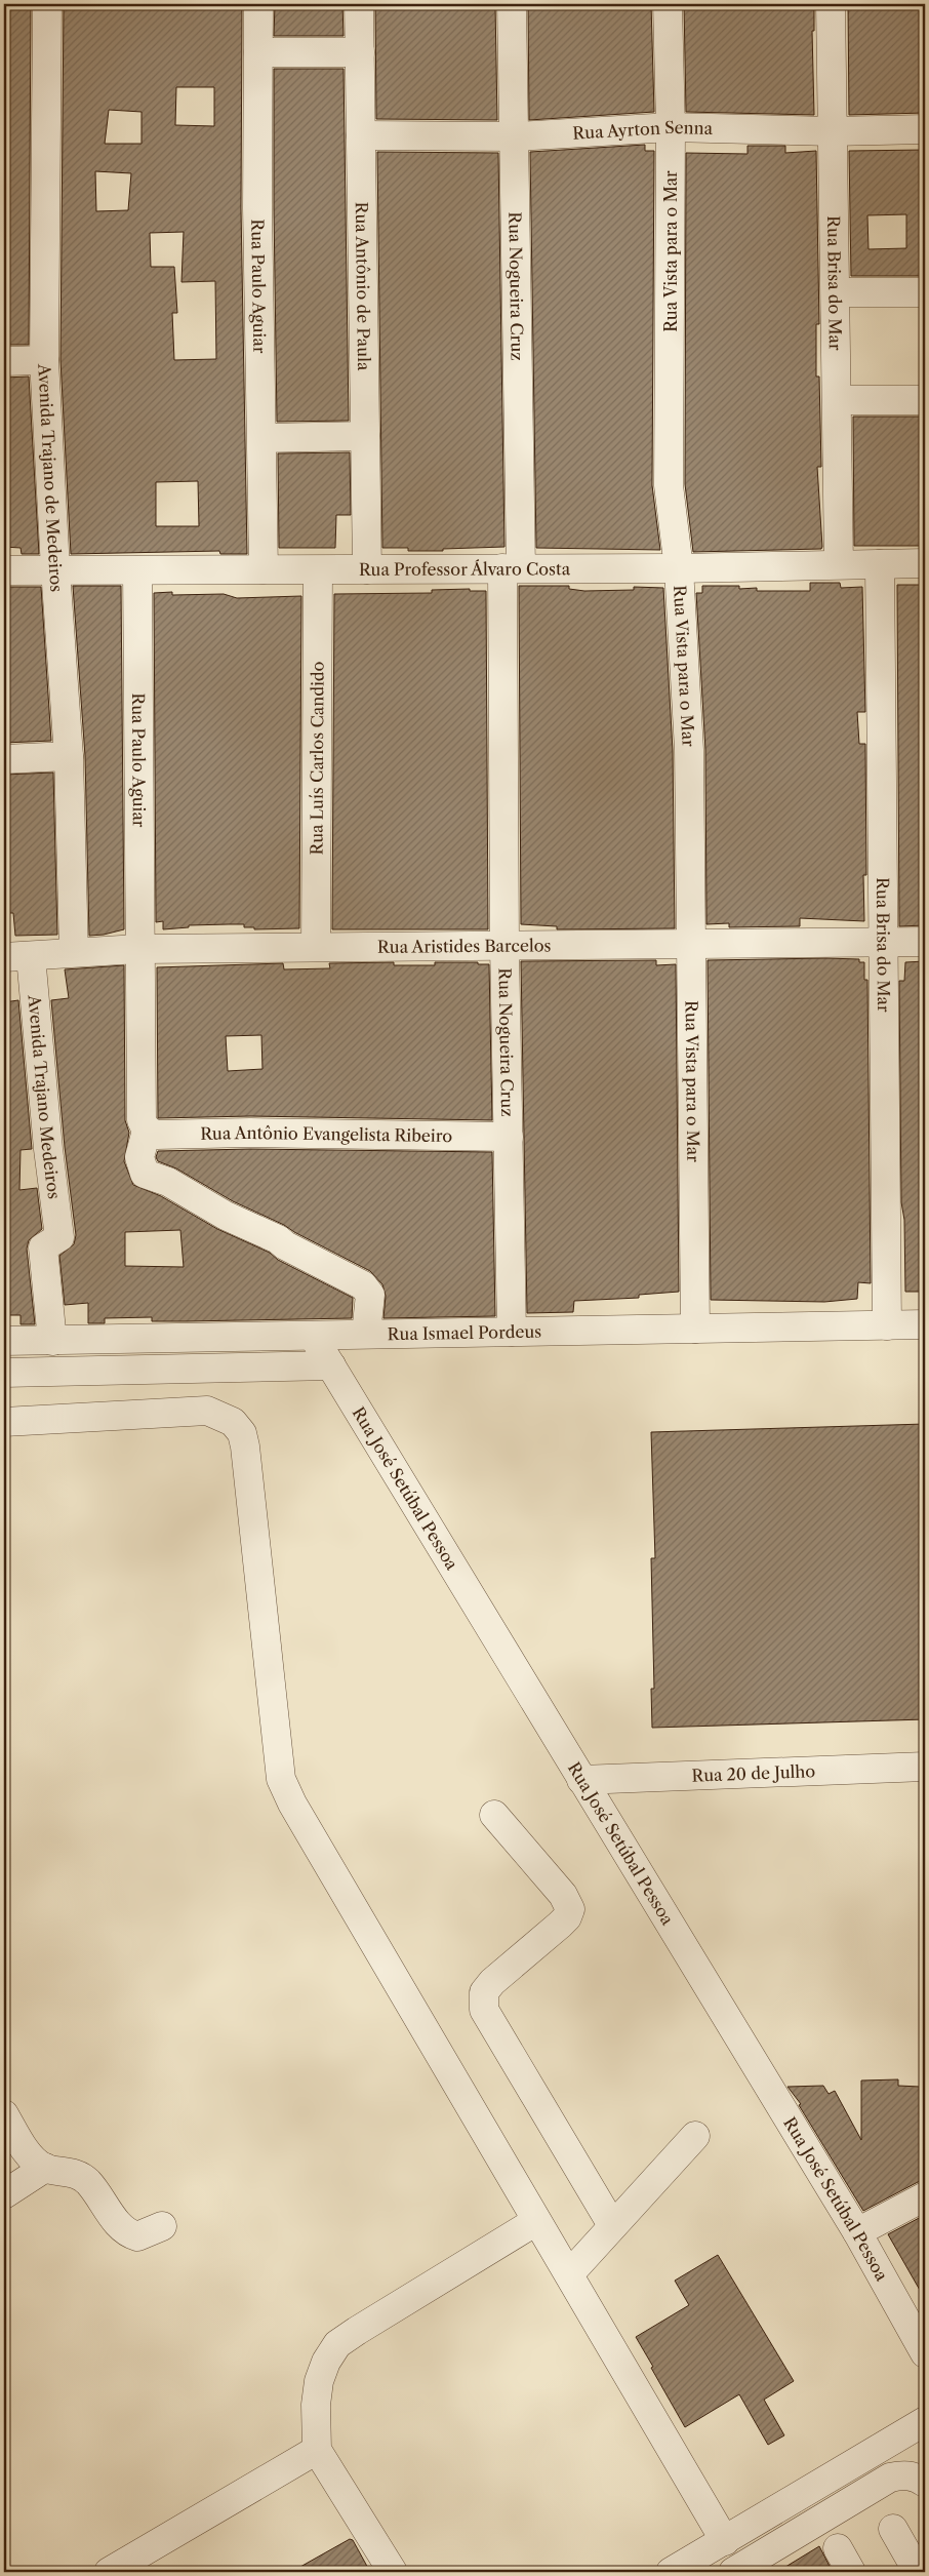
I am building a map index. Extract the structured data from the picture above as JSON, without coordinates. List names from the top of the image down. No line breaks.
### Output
{"streets":{"street":["Rua Ayrton Senna","Rua Vista para o Mar","Rua Brisa do Mar","Rua Paulo Aguiar","Rua Antônio de Paula","Rua Nogueira Cruz","Avenida Trajano de Medeiros","Rua Professor Álvaro Costa","Rua Luís Carlos Candido","Rua Aristides Barcelos","Avenida Trajano Medeiros","Rua Antônio Evangelista Ribeiro","Rua Ismael Pordeus","Rua José Setúbal Pessoa","Rua 20 de Julho"]},"crossings":[["Rua Ayrton Senna","Rua Vista para o Mar"],["Rua Ayrton Senna","Rua Brisa do Mar"],["Rua Ayrton Senna","Rua Antônio de Paula"],["Rua Ayrton Senna","Rua Nogueira Cruz"],["Rua Vista para o Mar","Rua Professor Álvaro Costa"],["Rua Vista para o Mar","Rua Aristides Barcelos"],["Rua Vista para o Mar","Rua Ismael Pordeus"],["Rua Brisa do Mar","Rua Professor Álvaro Costa"],["Rua Brisa do Mar","Rua Aristides Barcelos"],["Rua Brisa do Mar","Rua Ismael Pordeus"],["Rua Paulo Aguiar","Rua Professor Álvaro Costa"],["Rua Paulo Aguiar","Rua Aristides Barcelos"],["Rua Paulo Aguiar","Rua Antônio Evangelista Ribeiro"],["Rua Antônio de Paula","Rua Professor Álvaro Costa"],["Rua Nogueira Cruz","Rua Professor Álvaro Costa"],["Rua Nogueira Cruz","Rua Aristides Barcelos"],["Rua Nogueira Cruz","Rua Antônio Evangelista Ribeiro"],["Rua Nogueira Cruz","Rua Ismael Pordeus"],["Avenida Trajano de Medeiros","Rua Professor Álvaro Costa"],["Avenida Trajano de Medeiros","Rua Aristides Barcelos"],["Rua Professor Álvaro Costa","Rua Luís Carlos Candido"],["Rua Luís Carlos Candido","Rua Aristides Barcelos"],["Rua Aristides Barcelos","Avenida Trajano Medeiros"],["Avenida Trajano Medeiros","Rua Ismael Pordeus"],["Rua Ismael Pordeus","Rua José Setúbal Pessoa"],["Rua José Setúbal Pessoa","Rua 20 de Julho"]]}
